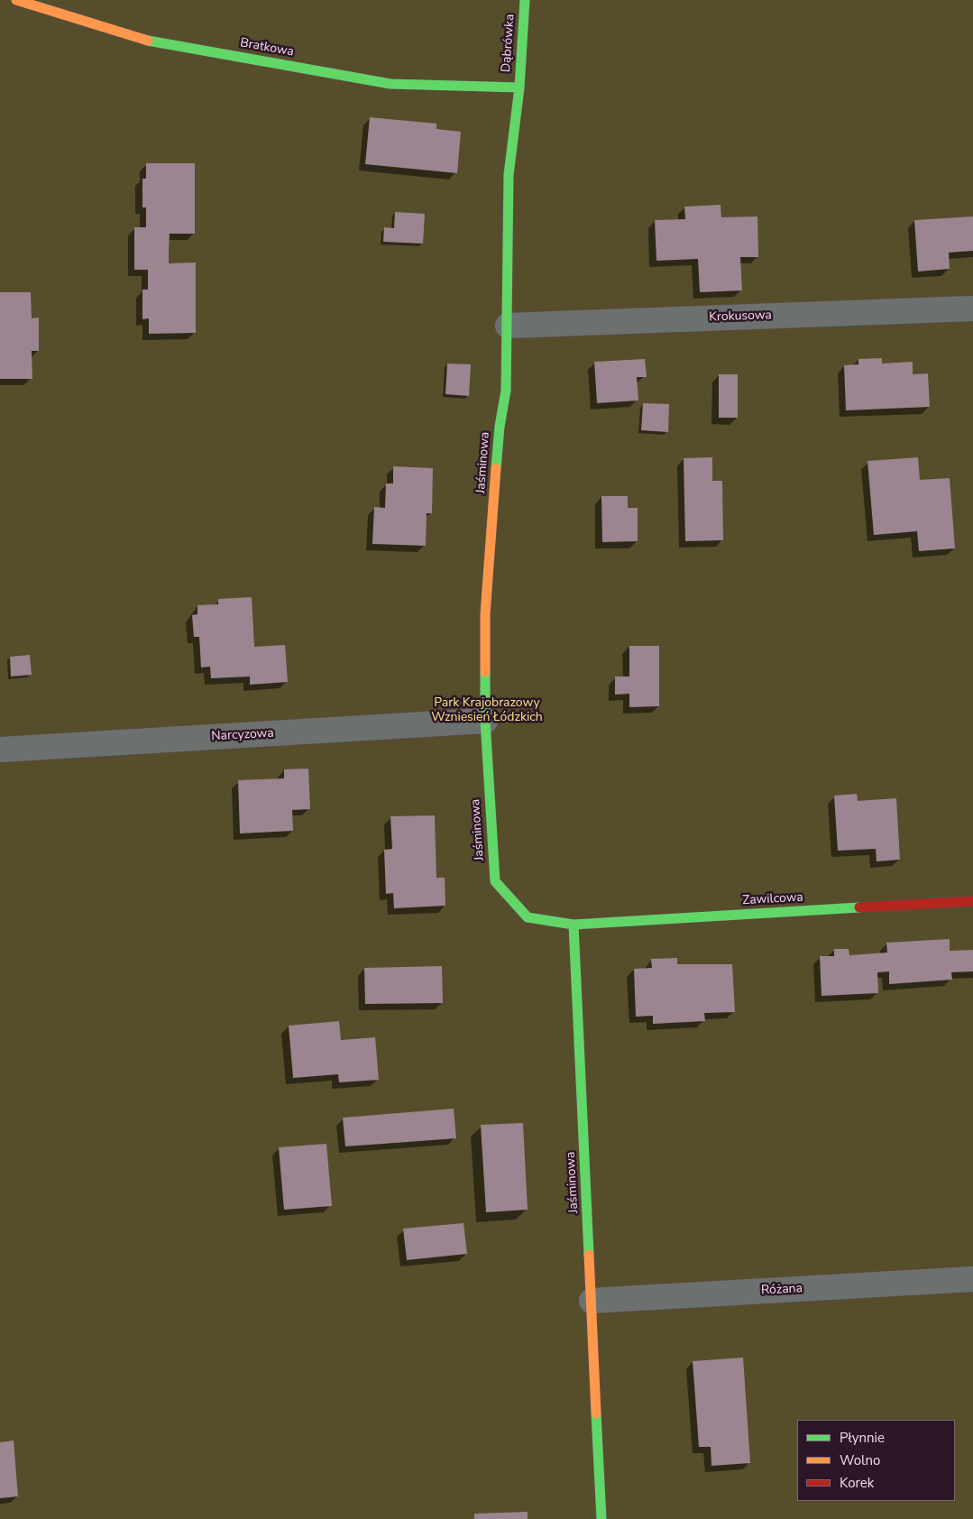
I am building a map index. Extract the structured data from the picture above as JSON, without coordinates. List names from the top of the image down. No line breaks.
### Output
{"streets":{"street":["Dąbrówka","Bratkowa","Krokusowa","Jaśminowa","Narcyzowa","Zawilcowa","Różana"]},"crossings":[["Dąbrówka","Bratkowa"],["Dąbrówka","Jaśminowa"],["Bratkowa","Jaśminowa"],["Krokusowa","Jaśminowa"],["Jaśminowa","Narcyzowa"],["Jaśminowa","Zawilcowa"],["Jaśminowa","Różana"]],"parks":["Park Krajobrazowy Wzniesień Łódzkich"],"legend":["Płynnie","Wolno","Korek"]}
